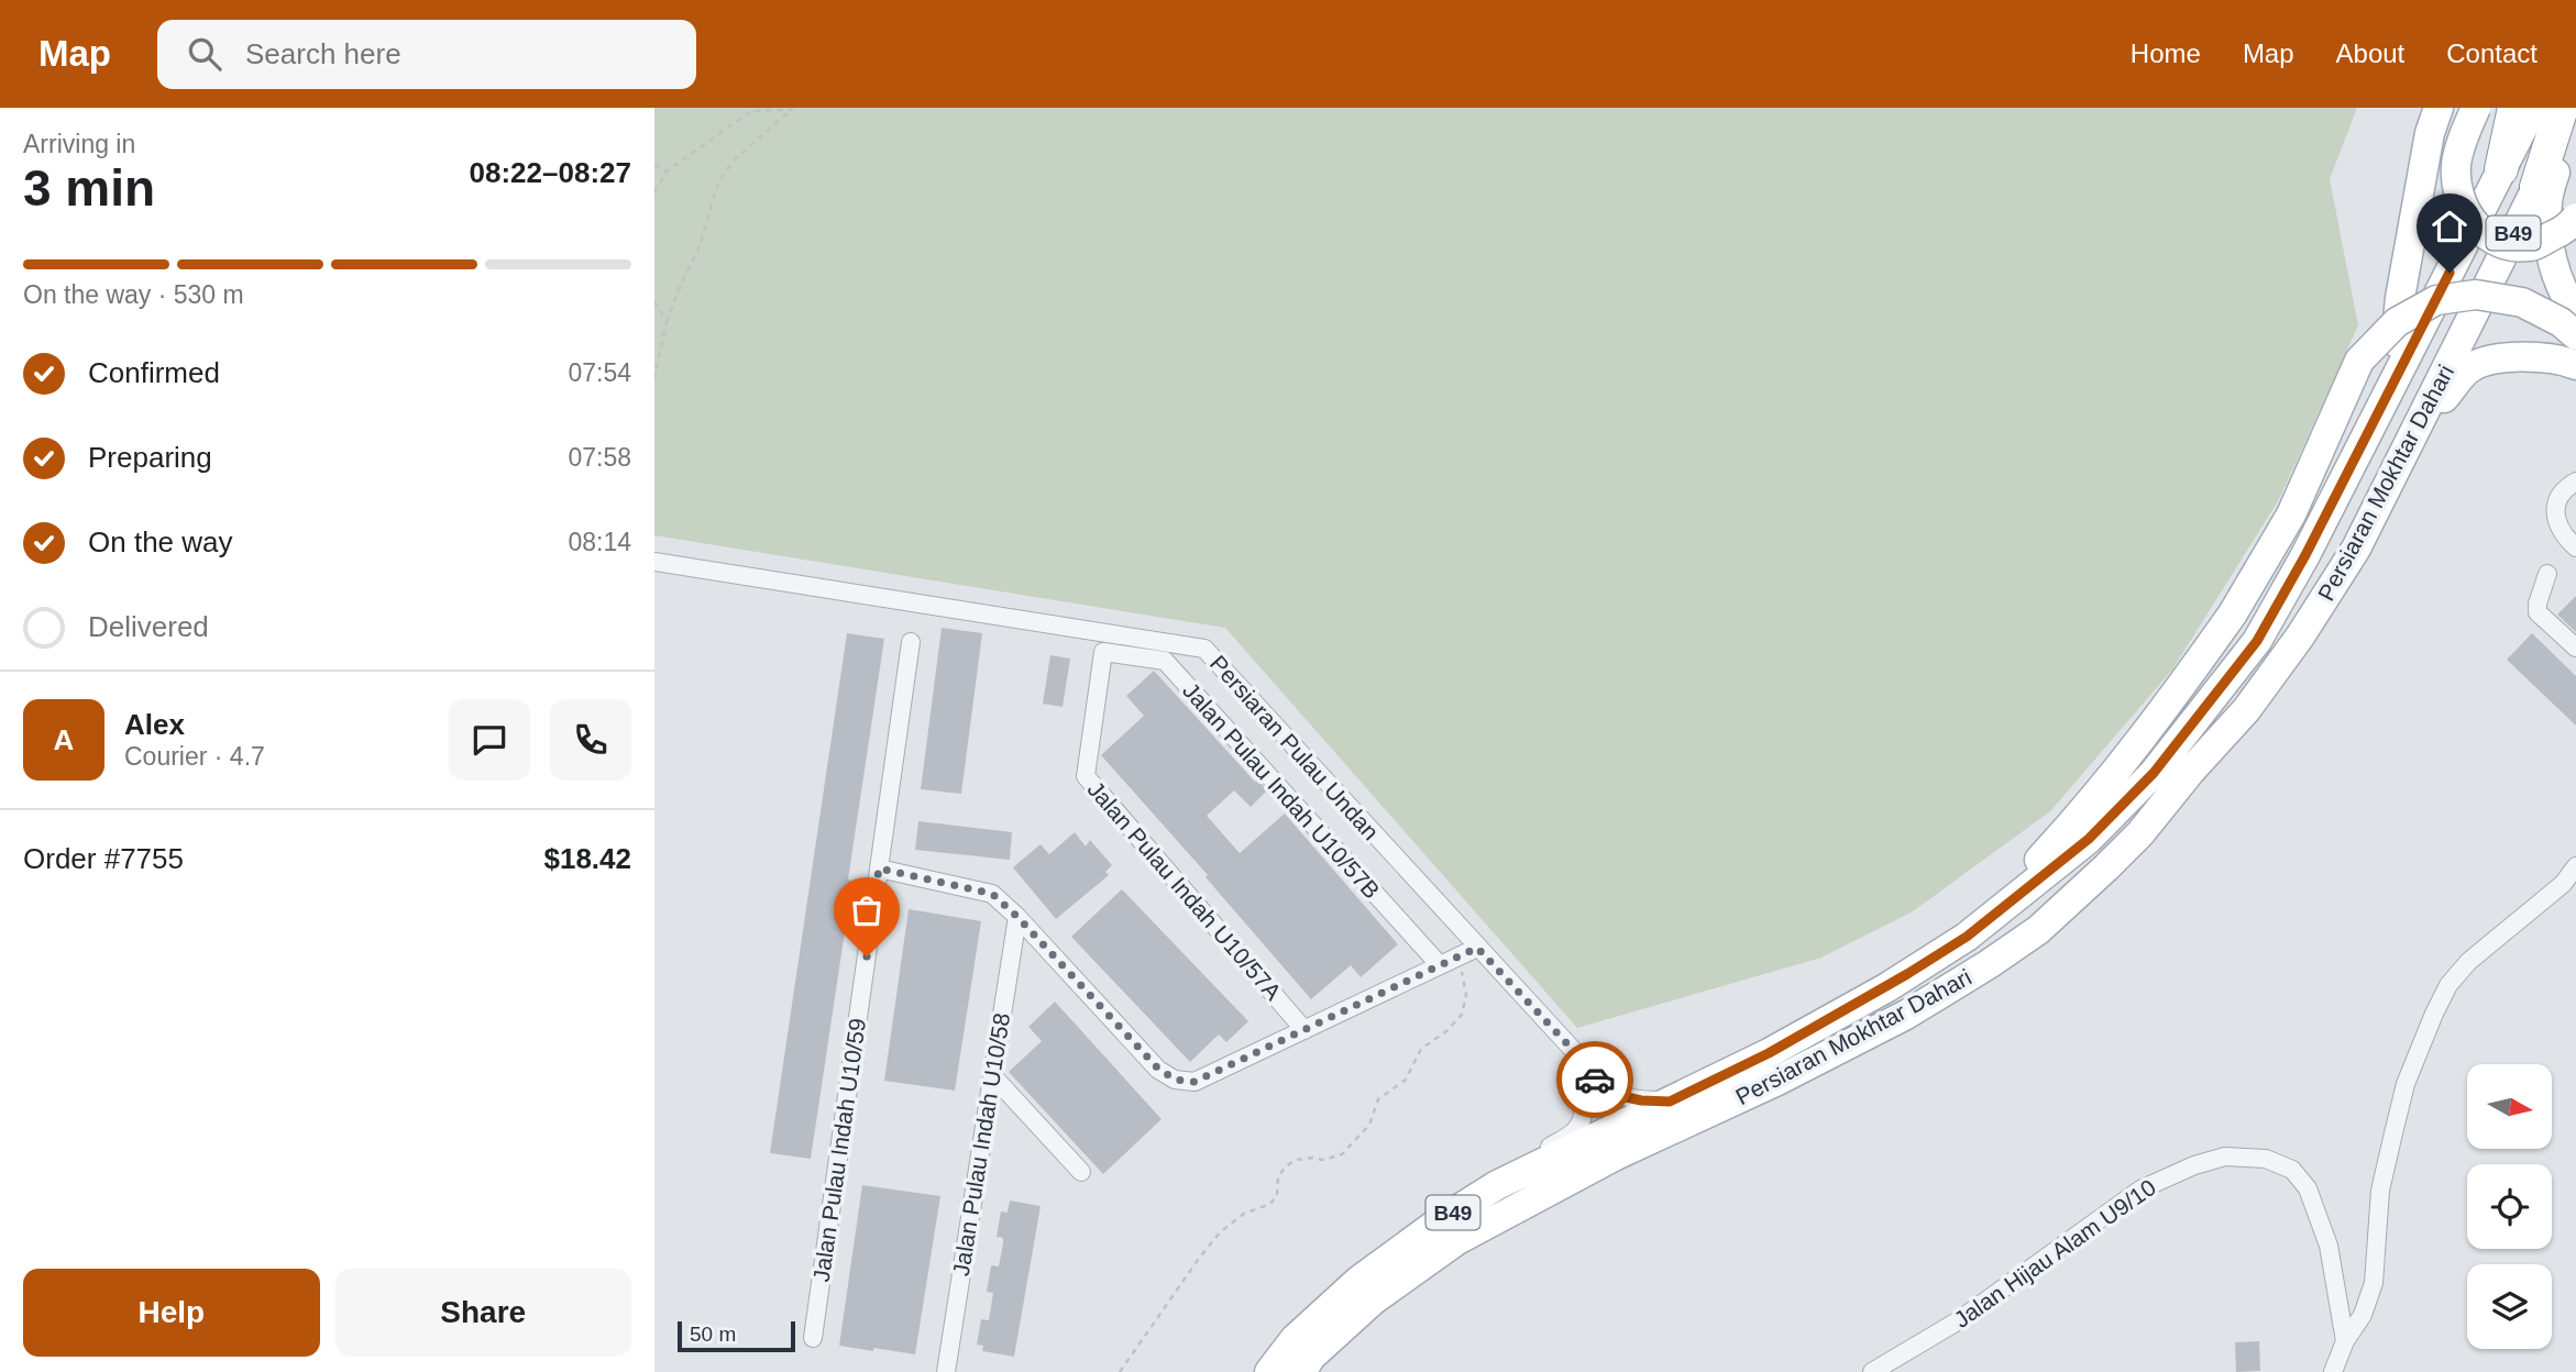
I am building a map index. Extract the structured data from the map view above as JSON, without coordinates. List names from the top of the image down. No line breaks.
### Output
{"streets":{"main road":["B49","Persiaran Mokhtar Dahari"],"street":["Persiaran Pulau Undan","Jalan Pulau Indah U10/57B","Jalan Pulau Indah U10/57A","Jalan Pulau Indah U10/58","Jalan Pulau Indah U10/59","Jalan Hijau Alam U9/10"]},"crossings":[["B49","Persiaran Mokhtar Dahari"],["Persiaran Mokhtar Dahari","Persiaran Pulau Undan"],["Jalan Pulau Indah U10/57B","Jalan Pulau Indah U10/57A"]],"scale_bar":"50 m","north":"right","page":{"header":"Map","search":"Search here","nav":["Home","Map","About","Contact"],"heading":["3 min","Arriving in","08:22–08:27"],"panel":["Alex","Courier · 4.7","Order #7755","$18.42"],"bar":"On the way · 530 m","list":[["Confirmed","07:54"],["Preparing","07:58"],["On the way","08:14"],"Delivered"],"round":"A","buttons":["Help","Share"],"scale":"50 m"}}
